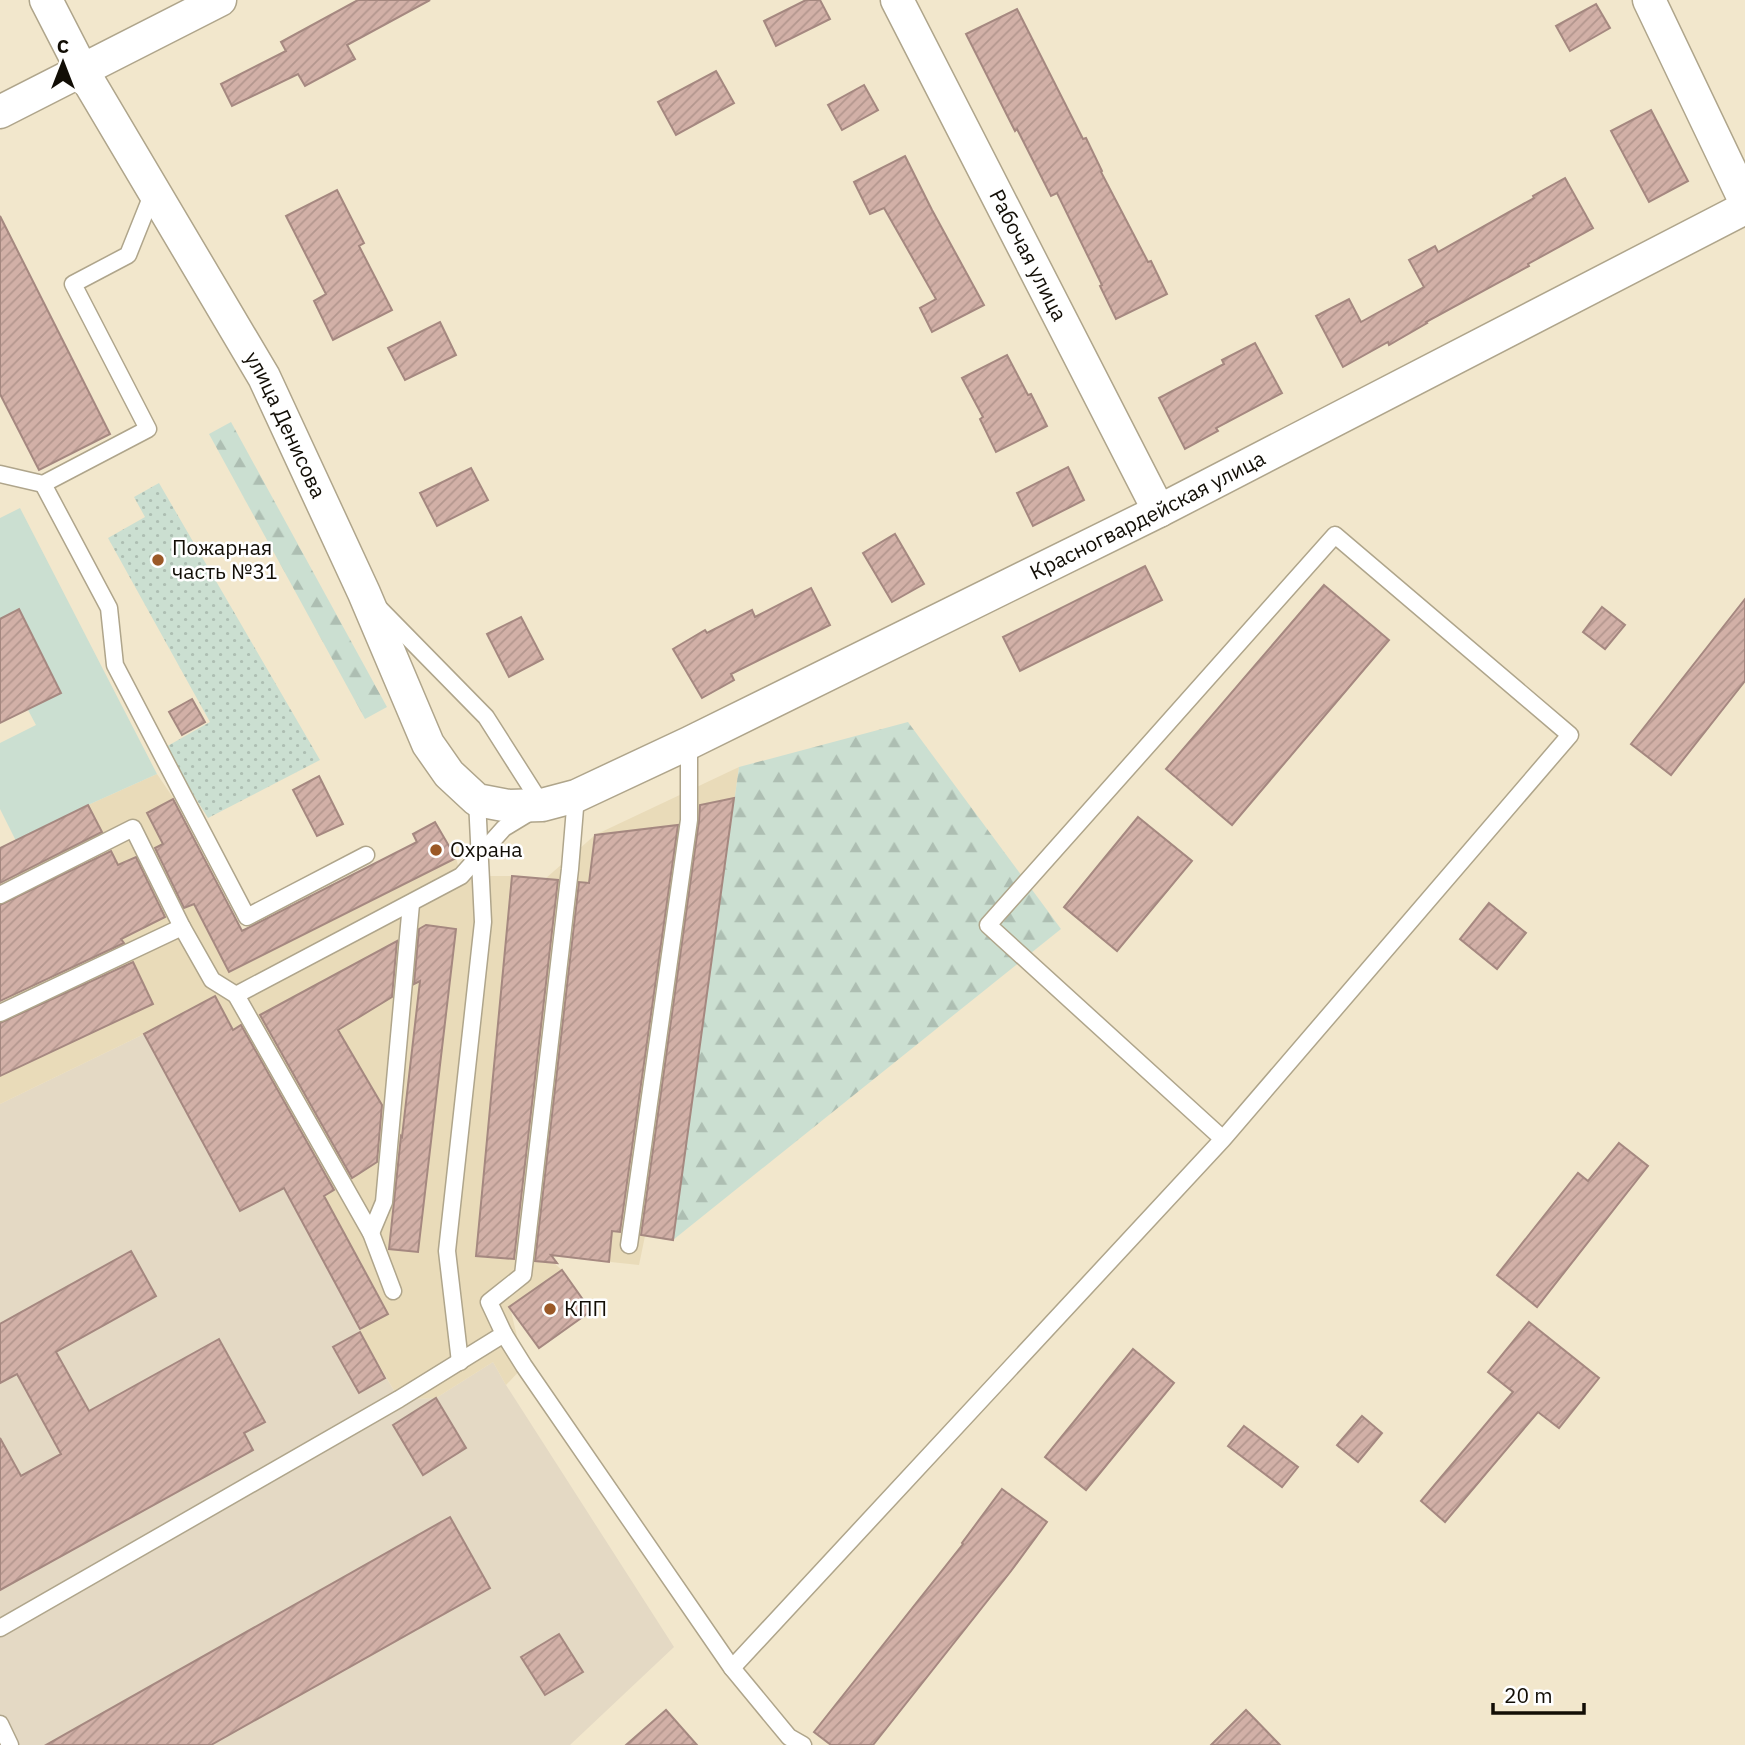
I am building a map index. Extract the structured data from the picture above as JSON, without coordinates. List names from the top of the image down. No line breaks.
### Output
{"streets":{"street":["Рабочая улица","улица Денисова","Красногвардейская улица"]},"crossings":[["Рабочая улица","Красногвардейская улица"]],"places":["Пожарная часть №31","Охрана","КПП"],"scale_bar":"20 m","north":"top"}
